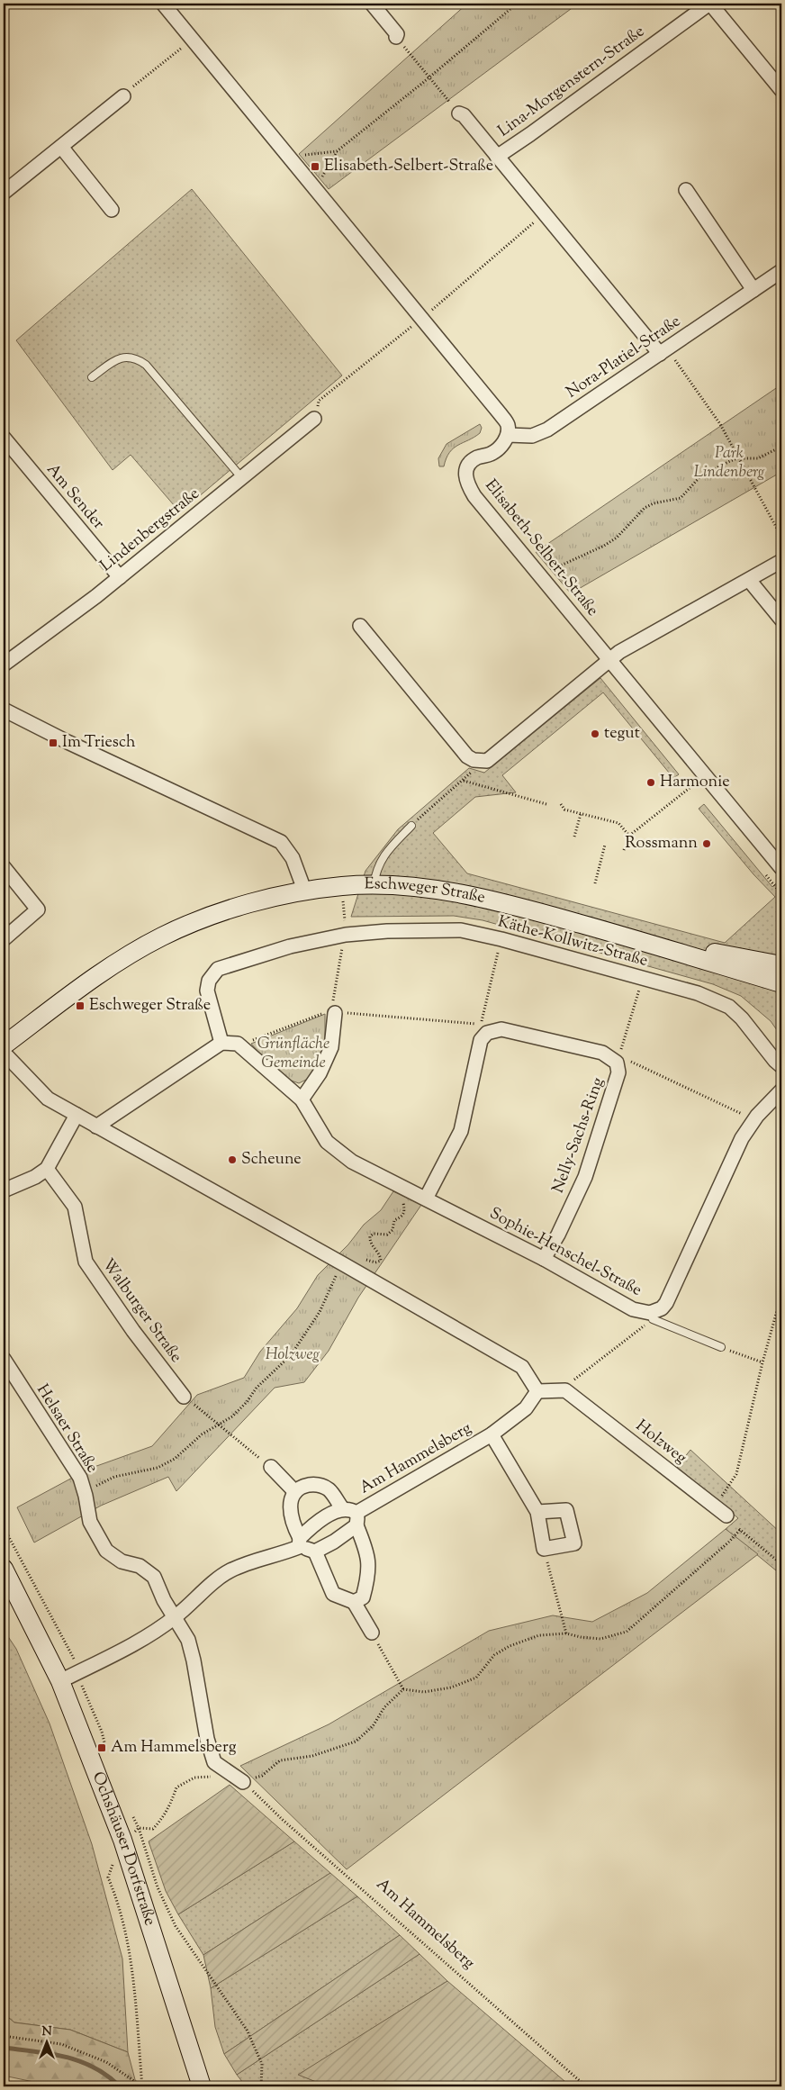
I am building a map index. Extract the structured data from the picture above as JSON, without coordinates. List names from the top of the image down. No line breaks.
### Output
{"streets":{"main road":["Eschweger Straße","Ochshäuser Dorfstraße"],"street":["Lina-Morgenstern-Straße","Nora-Platiel-Straße","Am Sender","Lindenbergstraße","Elisabeth-Selbert-Straße","Käthe-Kollwitz-Straße","Nelly-Sachs-Ring","Sophie-Henschel-Straße","Walburger Straße","Helsaer Straße","Holzweg","Am Hammelsberg"]},"crossings":[["Lina-Morgenstern-Straße","Nora-Platiel-Straße"],["Nora-Platiel-Straße","Elisabeth-Selbert-Straße"],["Am Sender","Lindenbergstraße"],["Nelly-Sachs-Ring","Sophie-Henschel-Straße"]],"parks":["Park Lindenberg","Grünfläche Gemeinde","Holzweg"],"places":{"transit":["Elisabeth-Selbert-Straße","Im Triesch","Eschweger Straße","Am Hammelsberg"],"other":["tegut","Harmonie","Rossmann","Scheune"]},"north":"top"}
